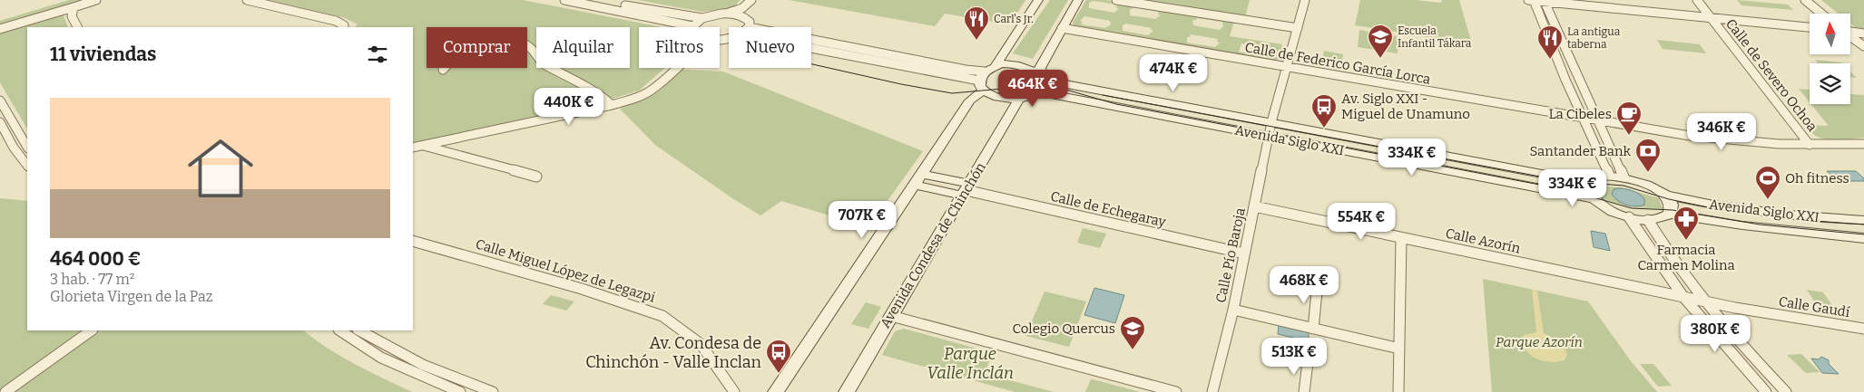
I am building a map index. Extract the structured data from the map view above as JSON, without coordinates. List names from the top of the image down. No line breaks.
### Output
{"streets":{"street":["Calle de Federico García Lorca","Calle de Severo Ochoa","Avenida Siglo XXI","Calle de Echegaray","Calle Azorín","Avenida Condesa de Chinchón","Calle Pío Baroja","Calle Miguel López de Legazpi","Calle Gaudí"]},"crossings":[["Calle de Federico García Lorca","Calle de Severo Ochoa"],["Calle de Federico García Lorca","Calle Pío Baroja"],["Avenida Siglo XXI","Calle Pío Baroja"],["Calle de Echegaray","Avenida Condesa de Chinchón"],["Calle de Echegaray","Calle Pío Baroja"],["Calle Azorín","Calle Pío Baroja"],["Calle Azorín","Calle Gaudí"]],"parks":["Parque Azorín","Parque Valle Inclán"],"places":{"restaurant":["Carl's Jr.","La antigua taberna"],"school or university":["Escuela Infantil Tákara","Colegio Quercus"],"bus stop":["Av. Siglo XXI - Miguel de Unamuno","Av. Condesa de Chinchón - Valle Inclan"],"cafe":["La Cibeles"],"bank":["Santander Bank"],"sports":["Oh fitness"],"pharmacy":["Farmacia Carmen Molina"]},"north":"top","page":{"chip":["Comprar","Alquilar","Filtros","Nuevo"],"heading":"11 viviendas","price":["474K €","464K €","440K €","346K €","334K €","334K €","707K €","554K €","468K €","380K €","513K €"],"list":[{"name":"464 000 €","note":"3 hab. · 77 m² · Glorieta Virgen de la Paz"}]}}
